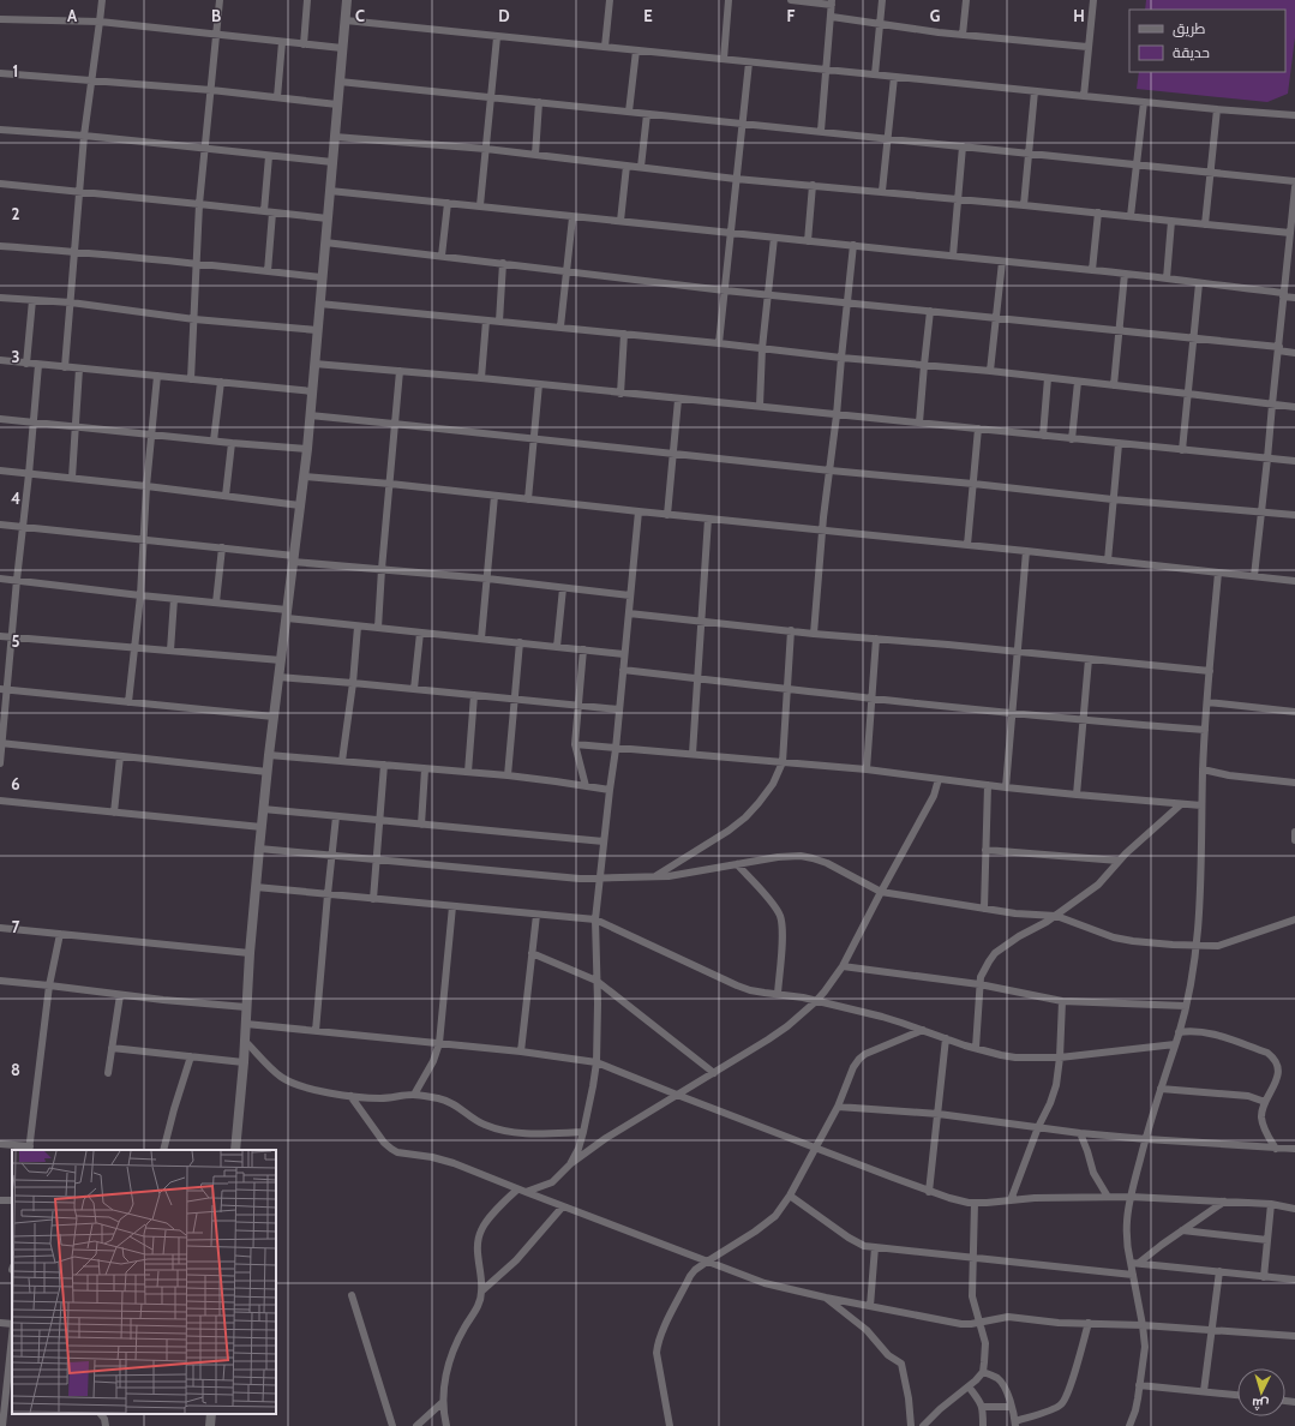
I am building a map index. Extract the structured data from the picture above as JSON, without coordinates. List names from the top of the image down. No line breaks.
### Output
{"legend":["طريق","حديقة"],"north":"bottom","grid":{"columns":["A","B","C","D","E","F","G","H"],"rows":["1","2","3","4","5","6","7","8"]}}
